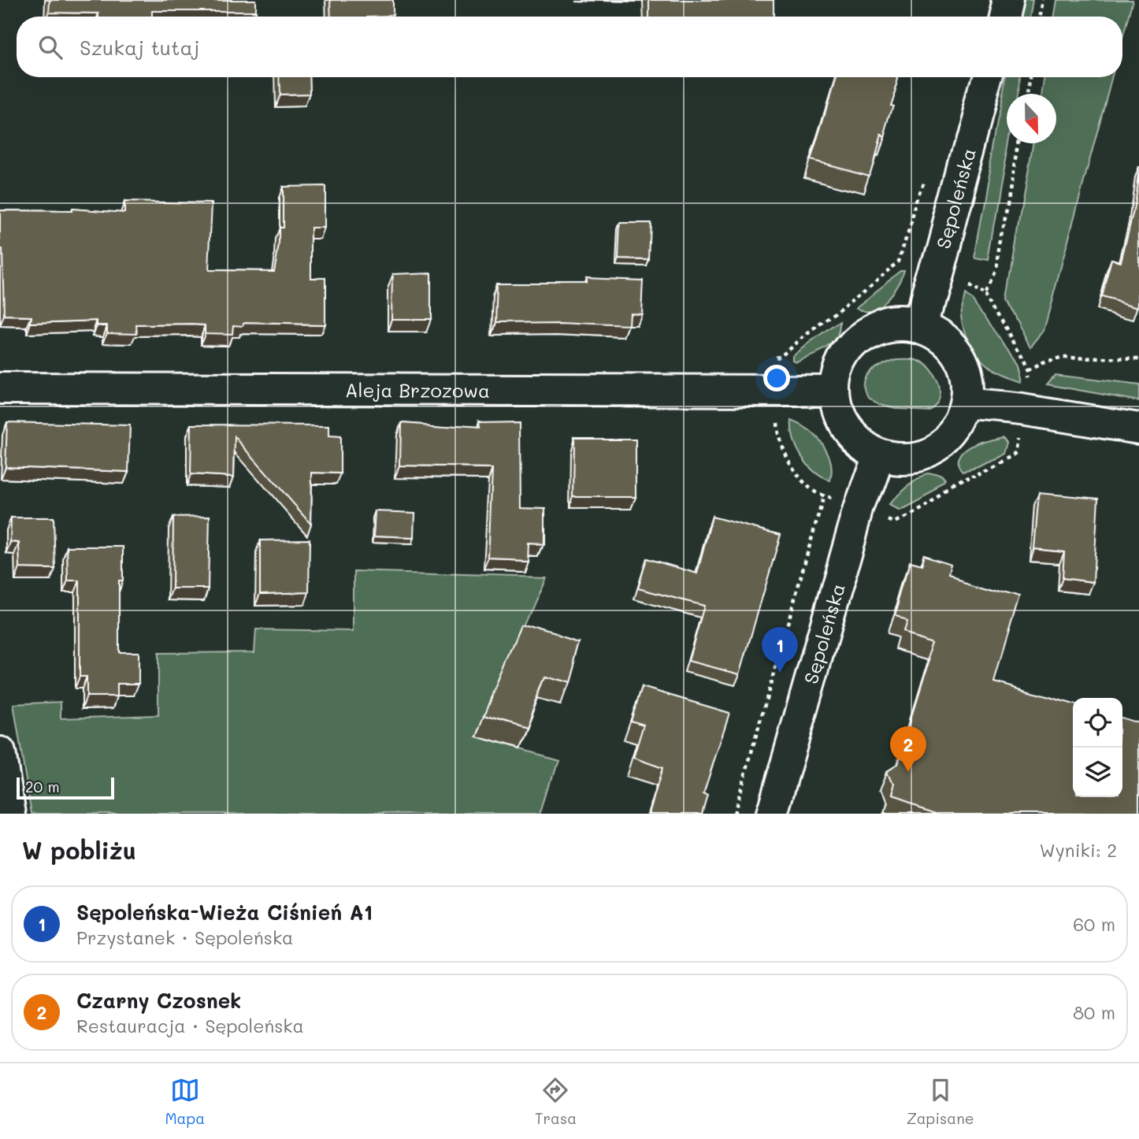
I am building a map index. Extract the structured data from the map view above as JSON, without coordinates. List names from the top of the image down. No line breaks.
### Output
{"streets":{"street":["Sępoleńska","Aleja Brzozowa"]},"crossings":[["Sępoleńska","Aleja Brzozowa"]],"scale_bar":"20 m","north":"bottom","page":{"search":"Szukaj tutaj","pins":["1","2"],"scale":"20 m","heading":["W pobliżu","Wyniki: 2"],"list":[{"mark":"1","name":"Sępoleńska-Wieża Ciśnień A1","note":"Przystanek · Sępoleńska","value":"60 m"},{"mark":"2","name":"Czarny Czosnek","note":"Restauracja · Sępoleńska","value":"80 m"}],"nav":["Mapa","Trasa","Zapisane"]}}
